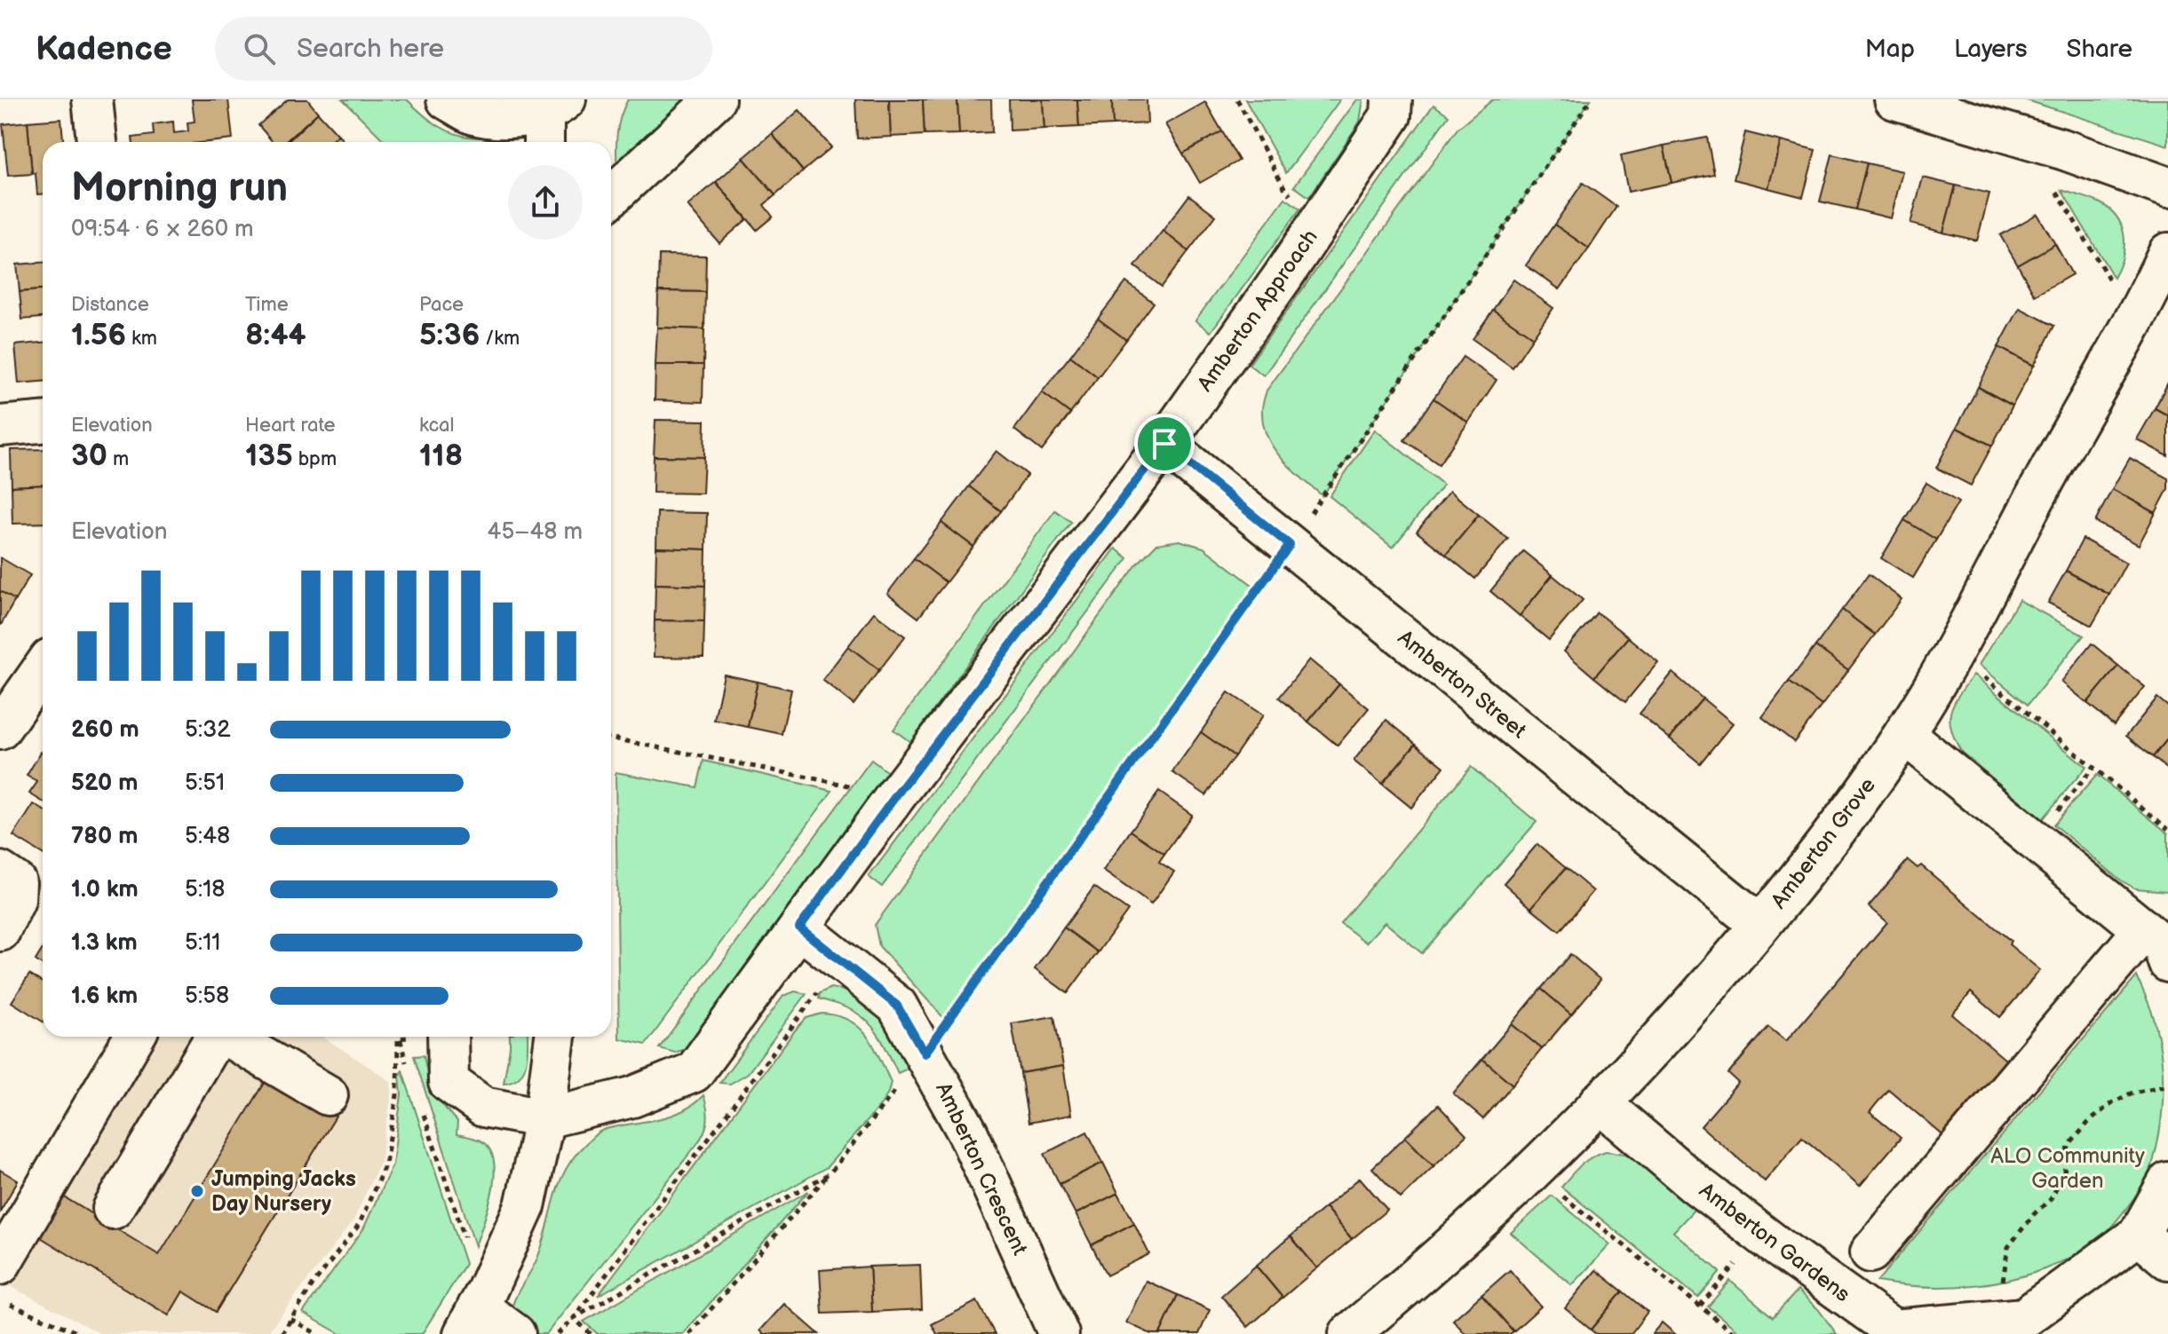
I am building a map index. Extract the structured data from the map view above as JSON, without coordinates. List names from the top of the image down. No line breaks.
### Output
{"streets":{"street":["Amberton Approach","Amberton Street","Amberton Grove","Amberton Crescent","Amberton Gardens"]},"crossings":[["Amberton Approach","Amberton Street"],["Amberton Approach","Amberton Crescent"],["Amberton Street","Amberton Grove"],["Amberton Grove","Amberton Gardens"]],"parks":["ALO Community Garden"],"places":["Jumping Jacks Day Nursery"],"page":{"header":"Kadence","search":"Search here","nav":["Map","Layers","Share"],"heading":["Morning run","09:54 · 6 × 260 m"],"stats":[["Distance","1.56 km"],["Time","8:44"],["Pace","5:36 /km"],["Elevation","30 m"],["Heart rate","135 bpm"],["kcal","118"]],"chart":["Elevation","45–48 m"],"list":[{"name":"260 m","note":"5:32"},{"name":"520 m","note":"5:51"},{"name":"780 m","note":"5:48"},{"name":"1.0 km","note":"5:18"},{"name":"1.3 km","note":"5:11"},{"name":"1.6 km","note":"5:58"}]}}
